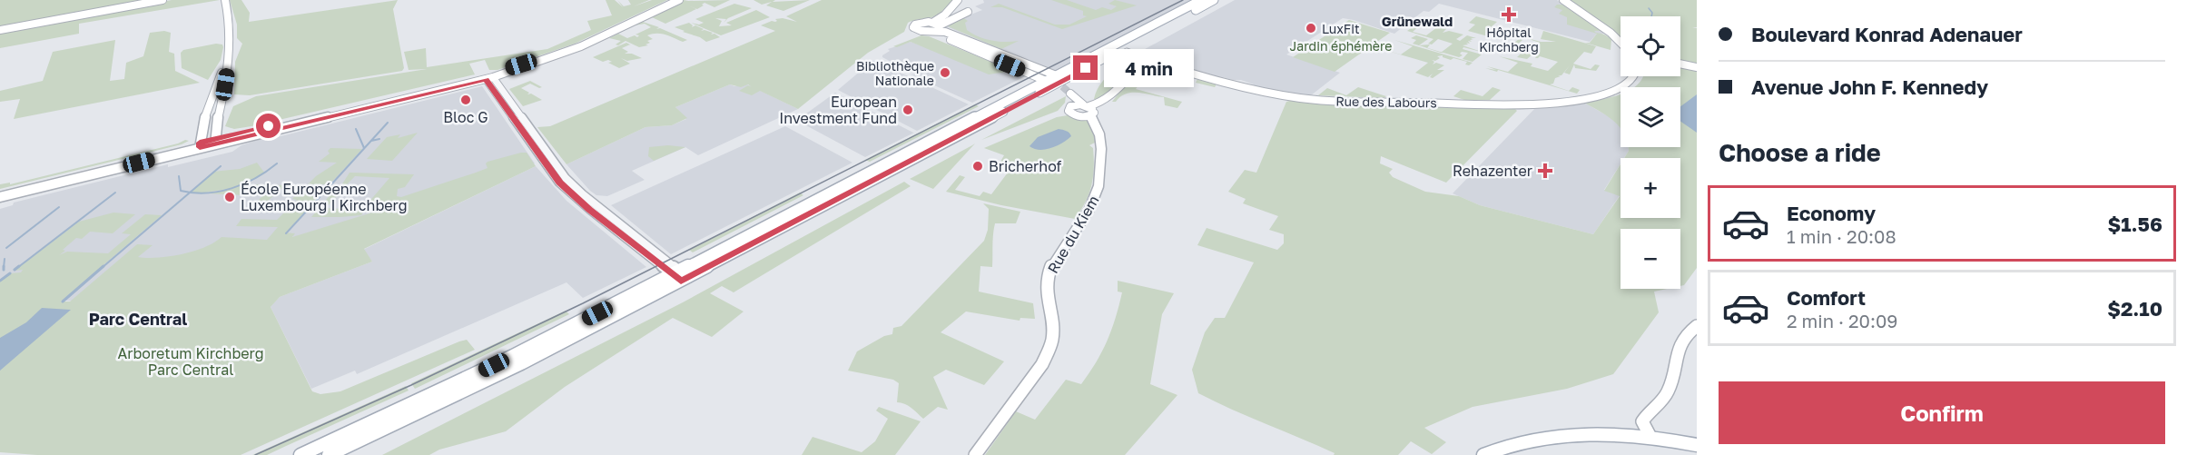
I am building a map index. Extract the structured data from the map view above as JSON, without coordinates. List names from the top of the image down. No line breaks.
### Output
{"streets":{"main road":["Rue des Labours","Rue du Kiem"]},"districts":["Grünewald","Parc Central"],"parks":["Jardin éphémère","Arboretum Kirchberg Parc Central"],"places":{"health":["Hôpital Kirchberg","Rehazenter"],"other":["LuxFit","Bibliothèque Nationale","Bloc G","European Investment Fund","Bricherhof","École Européenne Luxembourg I Kirchberg"]},"page":{"banner":["Boulevard Konrad Adenauer","Avenue John F. Kennedy"],"map_buttons":["+","−"],"bubble":"4 min","heading":"Choose a ride","list":[{"name":"Economy","note":"1 min · 20:08","value":"$1.56"},{"name":"Comfort","note":"2 min · 20:09","value":"$2.10"}],"buttons":"Confirm"}}
